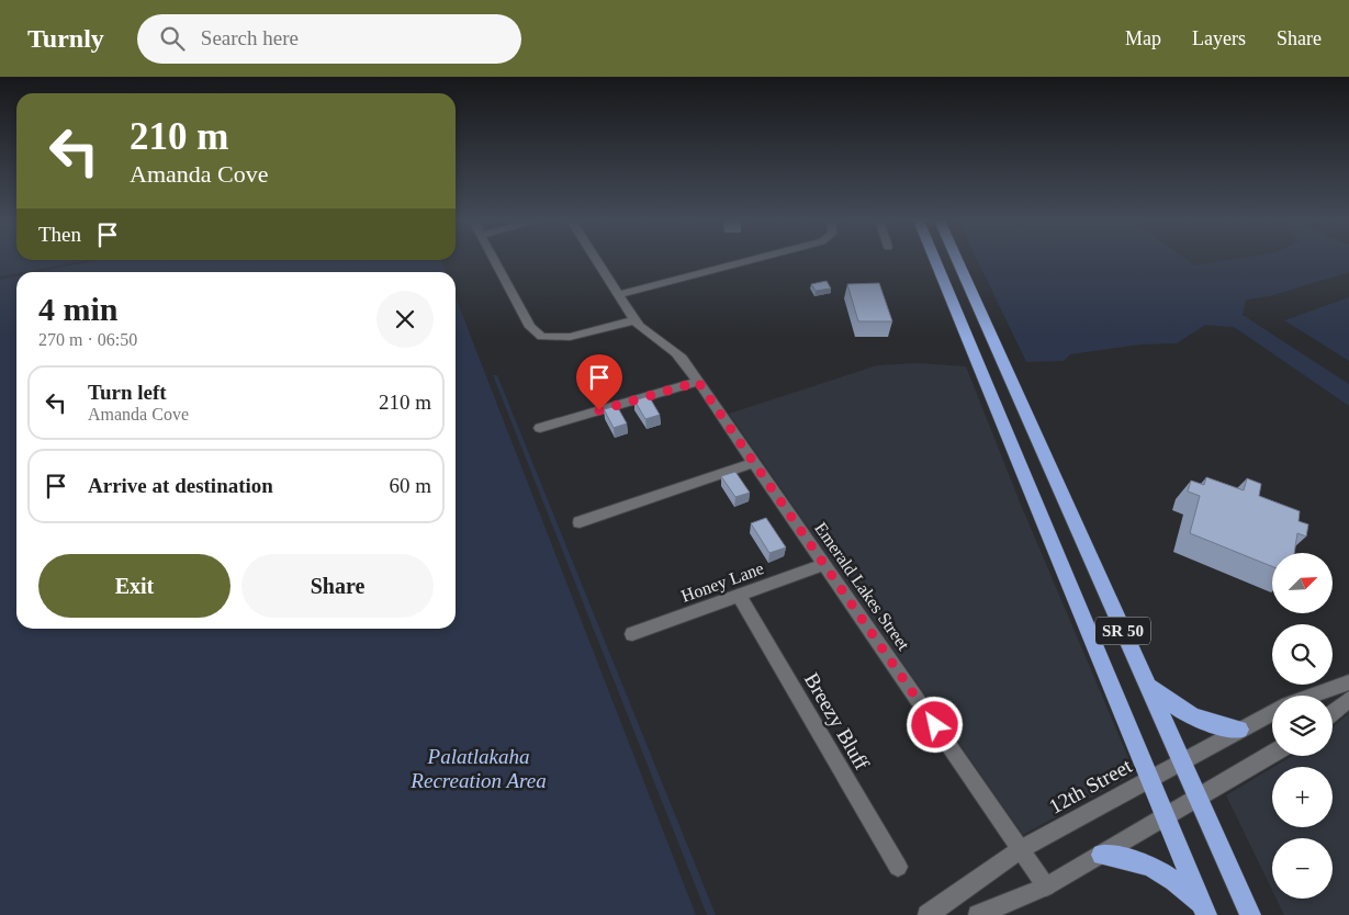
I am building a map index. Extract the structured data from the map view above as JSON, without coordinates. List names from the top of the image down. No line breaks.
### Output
{"streets":{"highway":["SR 50"],"street":["Honey Lane","Emerald Lakes Street","Breezy Bluff","12th Street"]},"crossings":[["Honey Lane","Emerald Lakes Street"],["Honey Lane","Breezy Bluff"],["Emerald Lakes Street","12th Street"],["SR 50","12th Street"]],"parks":["Palatlakaha Recreation Area"],"north":"top right","page":{"header":"Turnly","search":"Search here","nav":["Map","Layers","Share"],"turn":["210 m","Amanda Cove"],"then":"Then","heading":["4 min","270 m · 06:50"],"list":[{"name":"Turn left","note":"Amanda Cove","value":"210 m"},{"name":"Arrive at destination","value":"60 m"}],"buttons":["Exit","Share"],"map_buttons":["+","−"]}}
